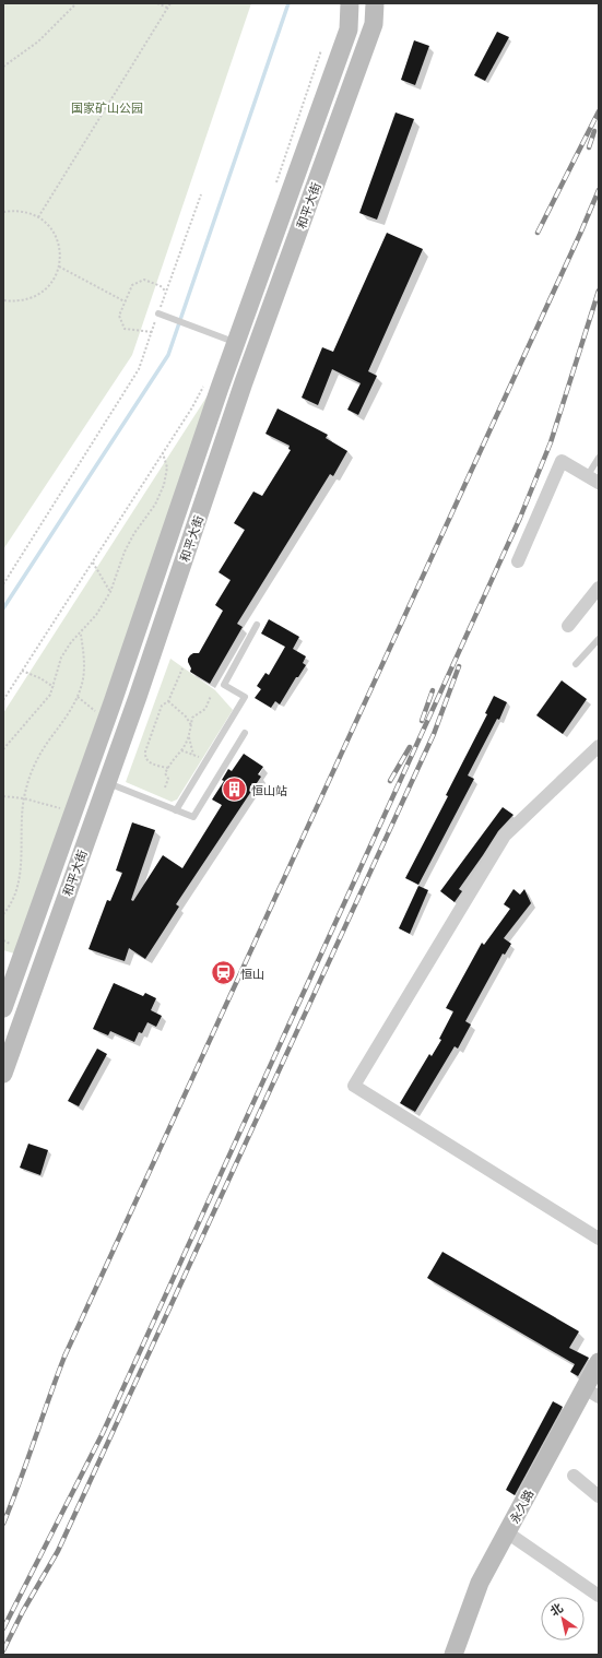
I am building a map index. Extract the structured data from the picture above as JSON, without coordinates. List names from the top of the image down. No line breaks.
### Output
{"streets":{"main road":["和平大街","永久路"]},"parks":["国家矿山公园"],"places":{"building":["恒山站"],"station":["恒山"]},"north":"top left"}
